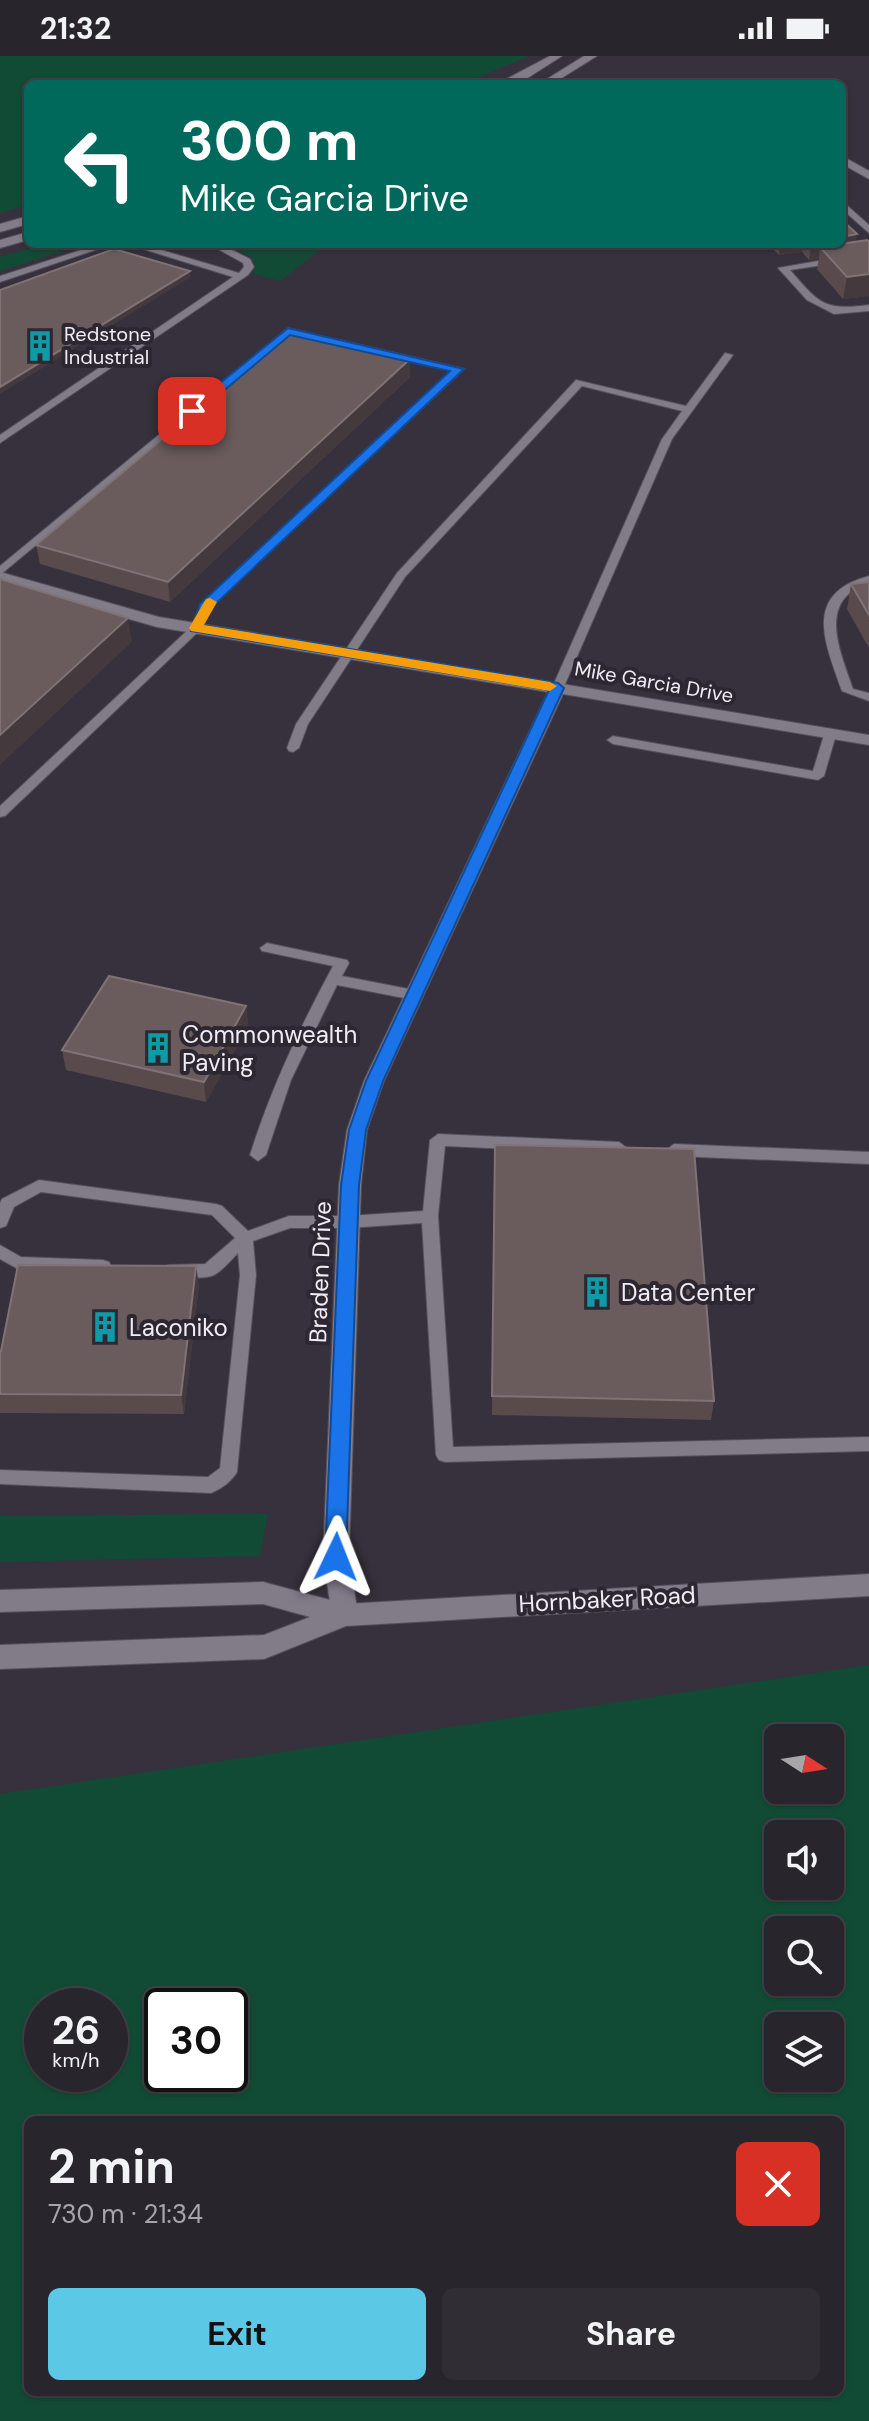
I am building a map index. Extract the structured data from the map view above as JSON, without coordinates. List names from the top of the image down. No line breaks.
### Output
{"streets":{"street":["Mike Garcia Drive","Braden Drive","Hornbaker Road"]},"crossings":[["Mike Garcia Drive","Braden Drive"],["Braden Drive","Hornbaker Road"]],"places":{"building":["Redstone Industrial","Commonwealth Paving","Data Center","Laconiko"]},"north":"right","page":{"status":"21:32","turn":["300 m","Mike Garcia Drive"],"speed":"26 km/h","limit":"30","heading":["2 min","730 m · 21:34"],"buttons":["Exit","Share"]}}
